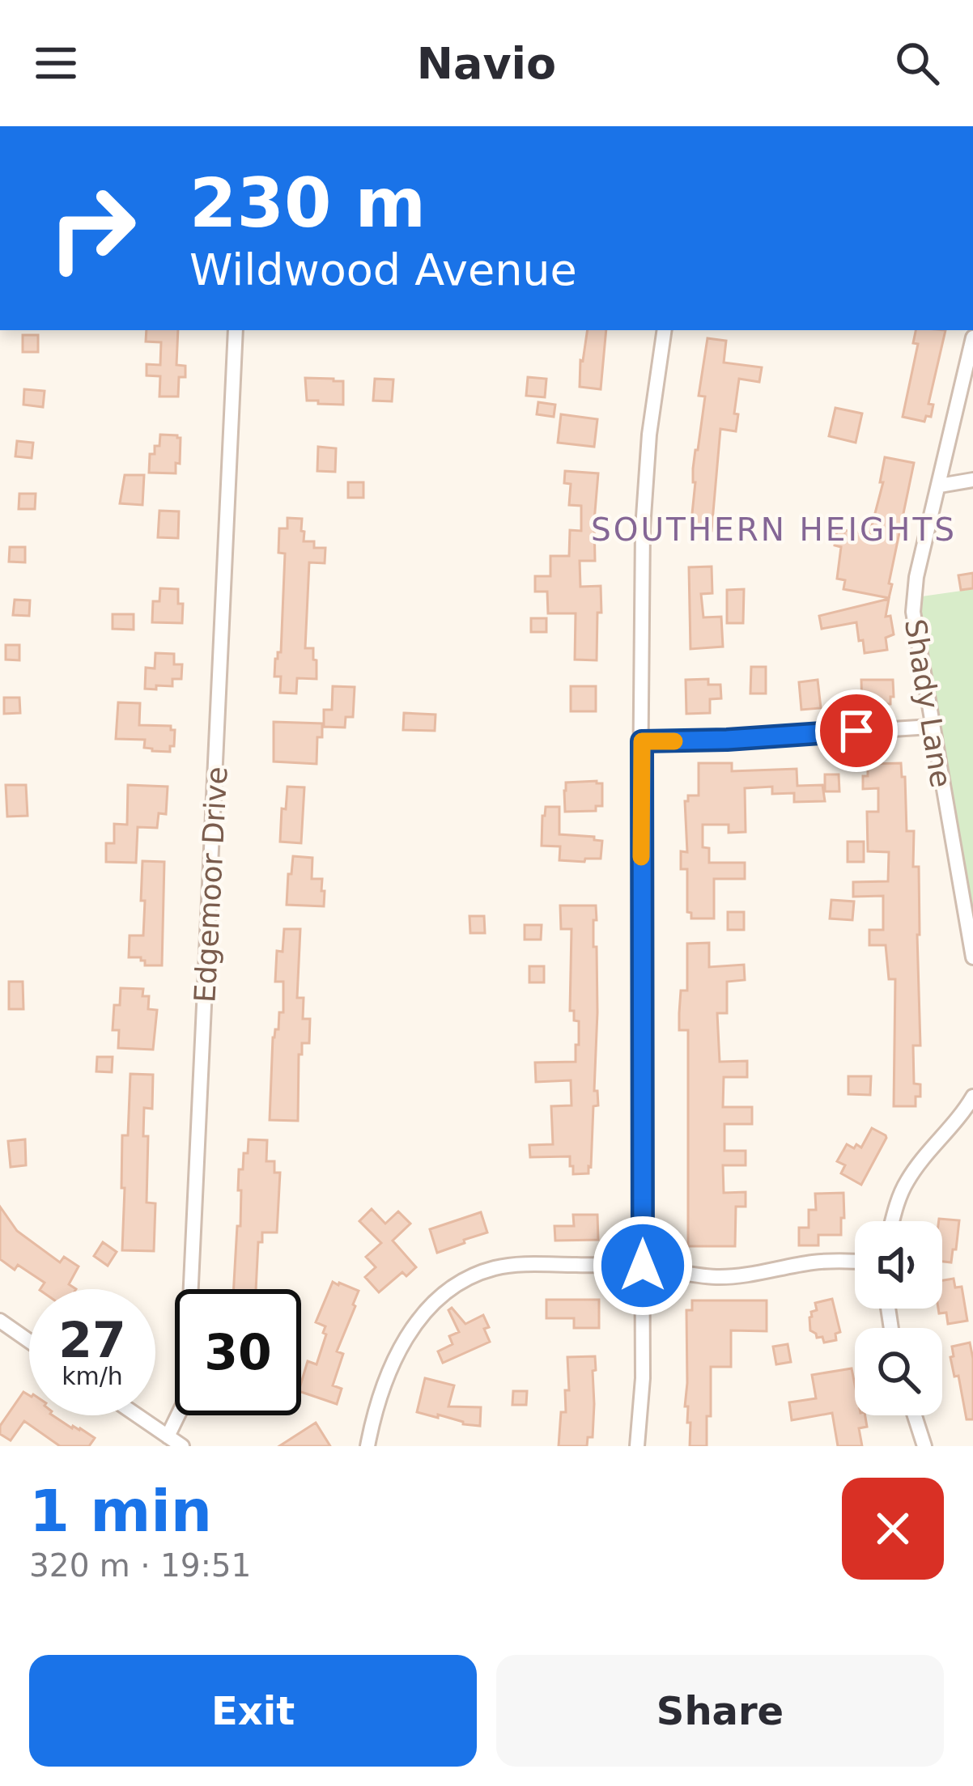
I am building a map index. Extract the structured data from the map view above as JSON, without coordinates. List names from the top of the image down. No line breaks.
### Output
{"streets":{"street":["Shady Lane","Edgemoor Drive"]},"districts":["SOUTHERN HEIGHTS"],"page":{"header":"Navio","turn":["230 m","Wildwood Avenue"],"speed":"27 km/h","limit":"30","heading":["1 min","320 m · 19:51"],"buttons":["Exit","Share"]}}
